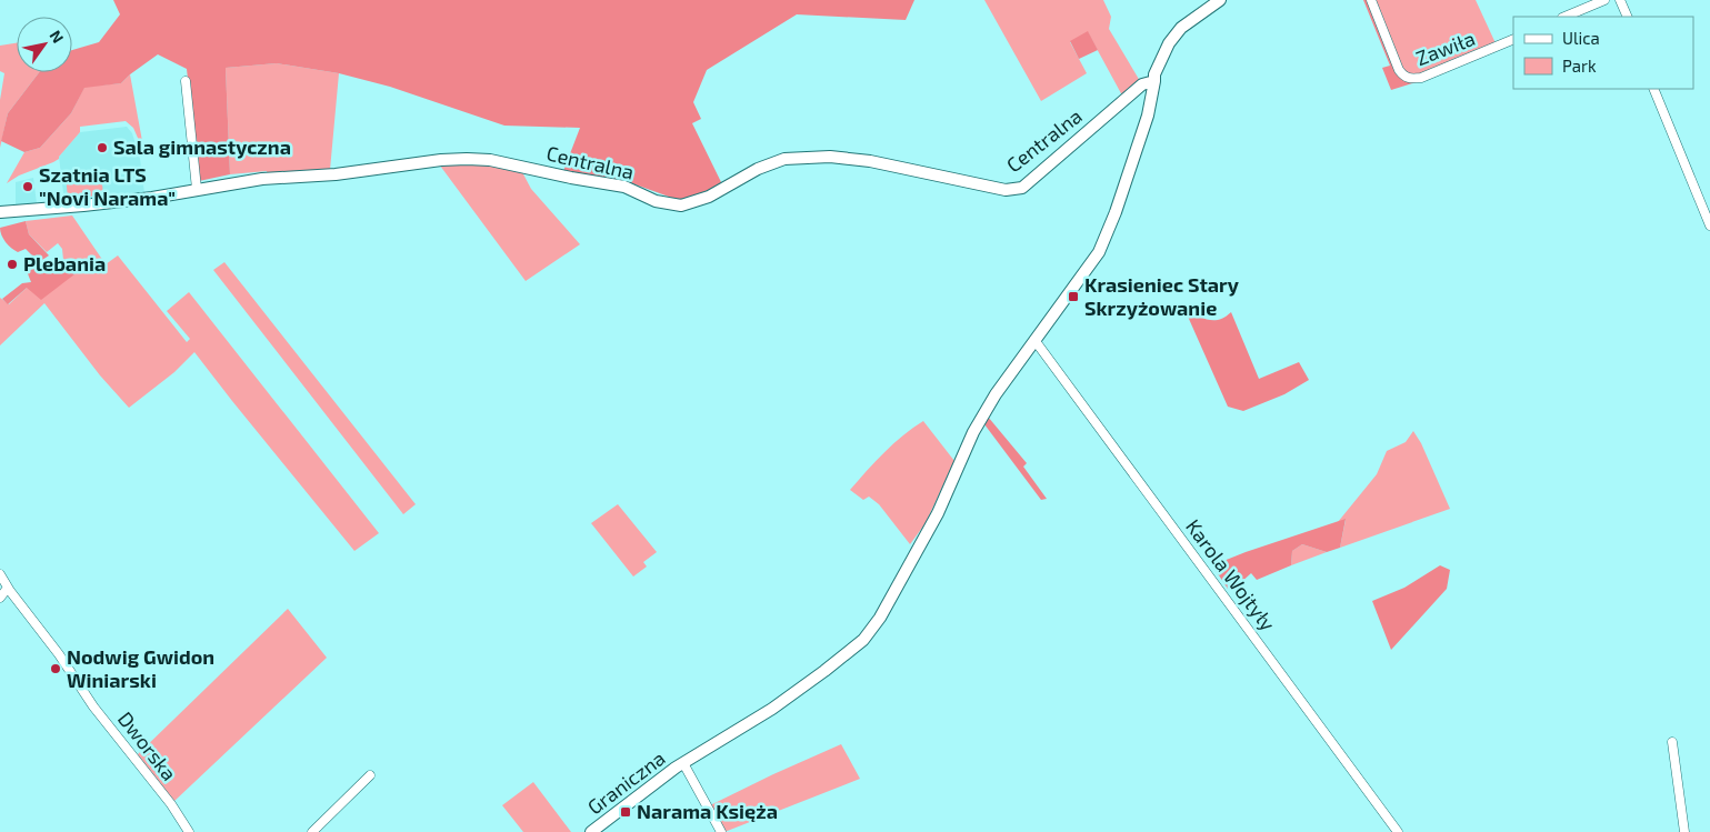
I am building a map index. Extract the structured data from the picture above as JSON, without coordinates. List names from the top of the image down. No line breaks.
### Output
{"streets":{"street":["Zawiła","Centralna","Karola Wojtyły","Dworska","Graniczna"]},"crossings":[["Centralna","Graniczna"],["Karola Wojtyły","Graniczna"]],"places":{"other":["Sala gimnastyczna","Szatnia LTS \"Novi Narama\"","Plebania","Nodwig Gwidon Winiarski"],"transit":["Krasieniec Stary Skrzyżowanie","Narama Księża"]},"legend":["Ulica","Park"],"north":"top right"}
